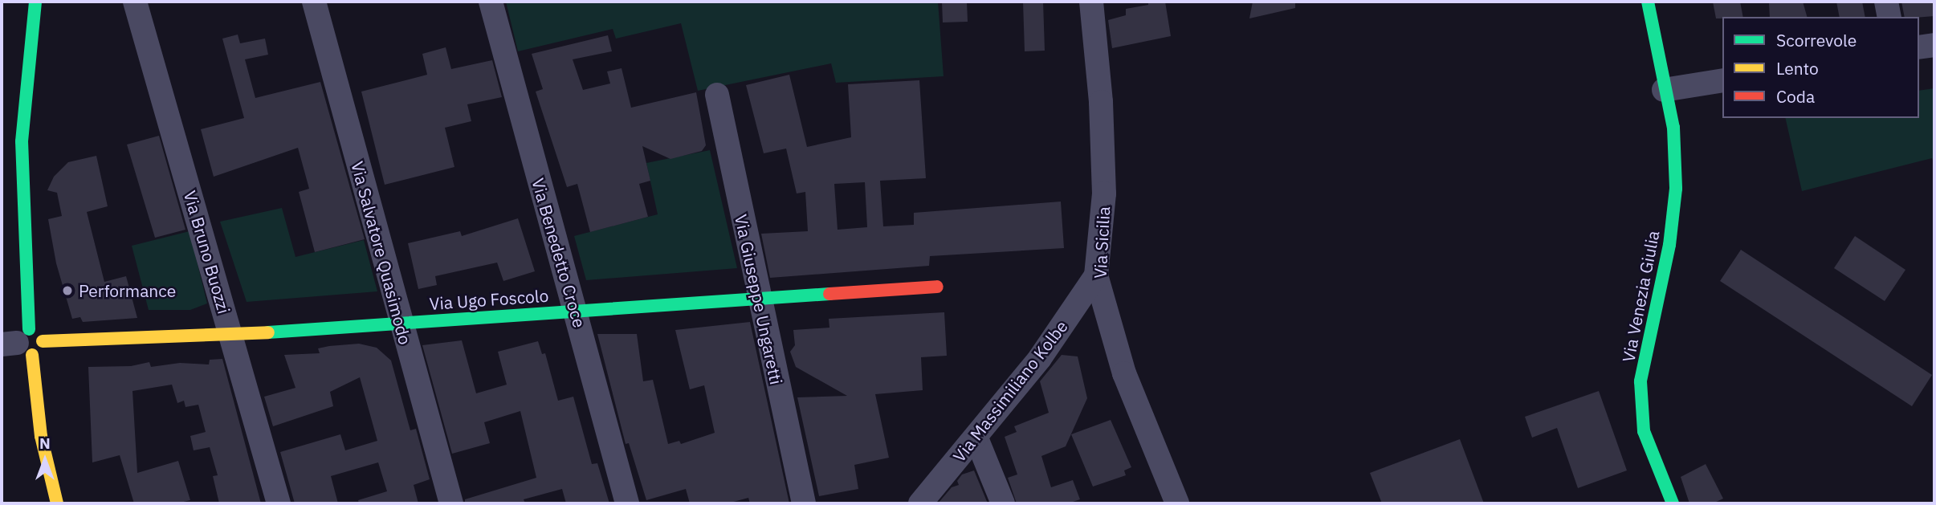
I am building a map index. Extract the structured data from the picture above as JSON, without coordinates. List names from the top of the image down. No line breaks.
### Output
{"streets":{"street":["Via Sicilia","Via Bruno Buozzi","Via Salvatore Quasimodo","Via Benedetto Croce","Via Venezia Giulia","Via Ugo Foscolo","Via Giuseppe Ungaretti","Via Massimiliano Kolbe"]},"crossings":[["Via Sicilia","Via Massimiliano Kolbe"],["Via Bruno Buozzi","Via Ugo Foscolo"],["Via Salvatore Quasimodo","Via Ugo Foscolo"],["Via Benedetto Croce","Via Ugo Foscolo"],["Via Ugo Foscolo","Via Giuseppe Ungaretti"]],"places":["Performance"],"legend":["Scorrevole","Lento","Coda"],"north":"top"}
